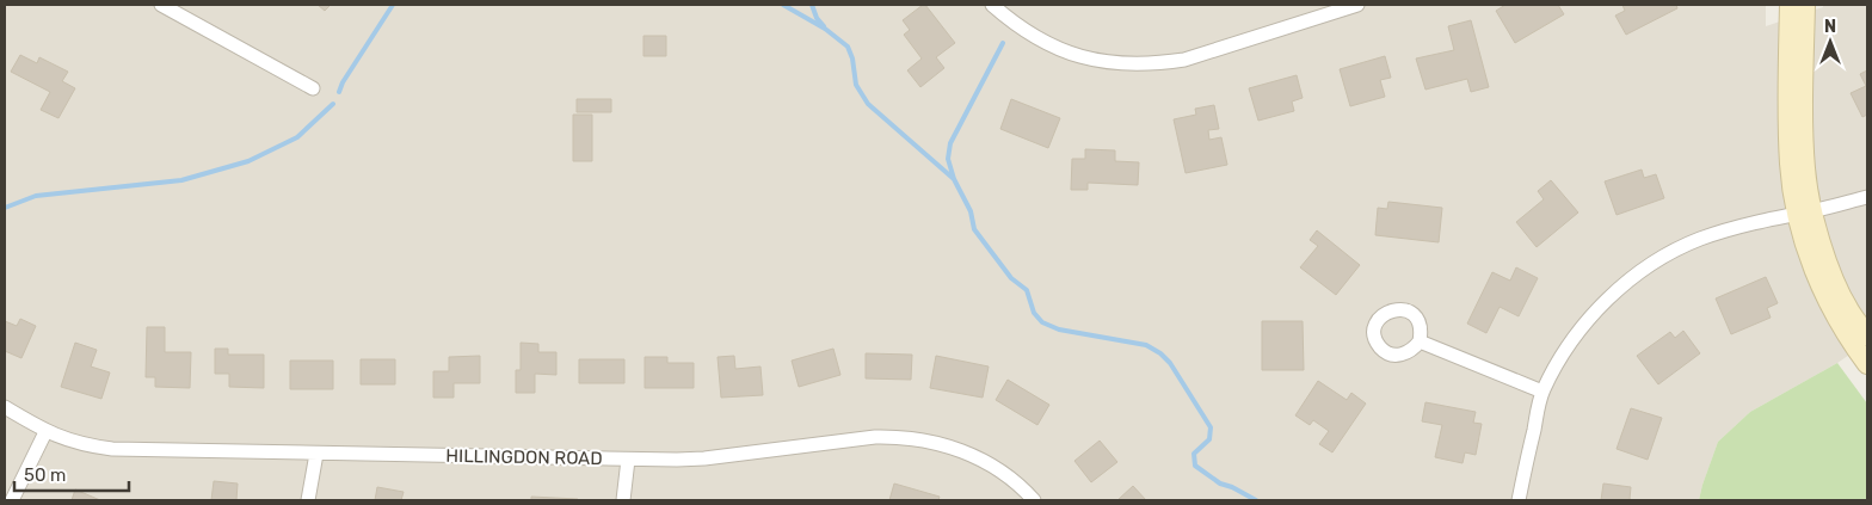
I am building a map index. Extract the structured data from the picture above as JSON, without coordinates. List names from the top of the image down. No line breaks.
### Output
{"streets":{"street":["HILLINGDON ROAD"]},"scale_bar":"50 m","north":"top"}
